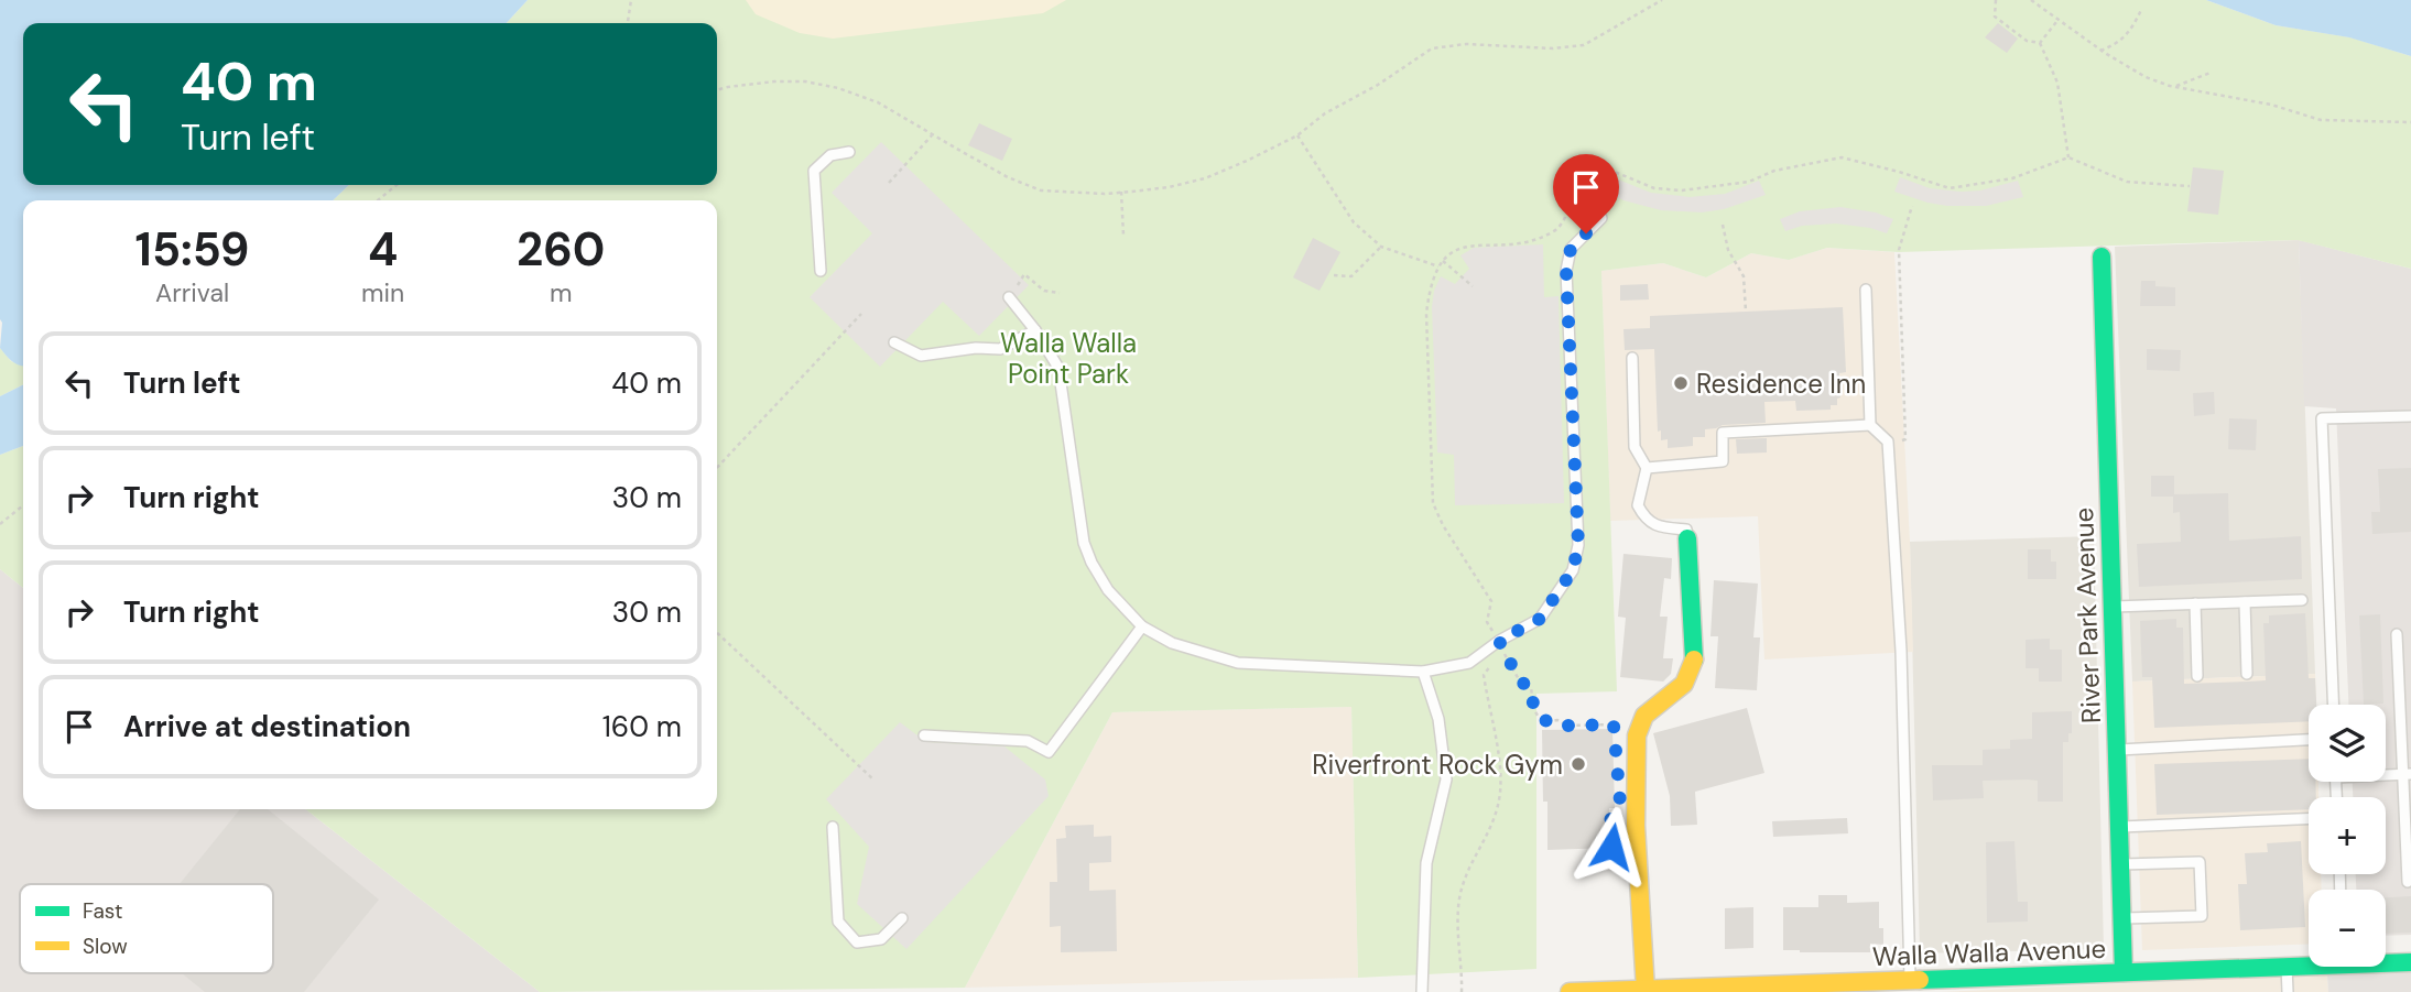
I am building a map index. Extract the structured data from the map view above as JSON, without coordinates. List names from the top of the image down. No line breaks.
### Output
{"streets":{"street":["River Park Avenue","Walla Walla Avenue"]},"crossings":[["River Park Avenue","Walla Walla Avenue"]],"parks":["Walla Walla Point Park"],"places":["Residence Inn","Riverfront Rock Gym"],"legend":["Fast","Slow"],"page":{"turn":["40 m","Turn left"],"eta":["15:59","Arrival","4","min","260","m"],"list":[{"name":"Turn left","value":"40 m"},{"name":"Turn right","value":"30 m"},{"name":"Turn right","value":"30 m"},{"name":"Arrive at destination","value":"160 m"}],"map_buttons":["+","−"]}}
